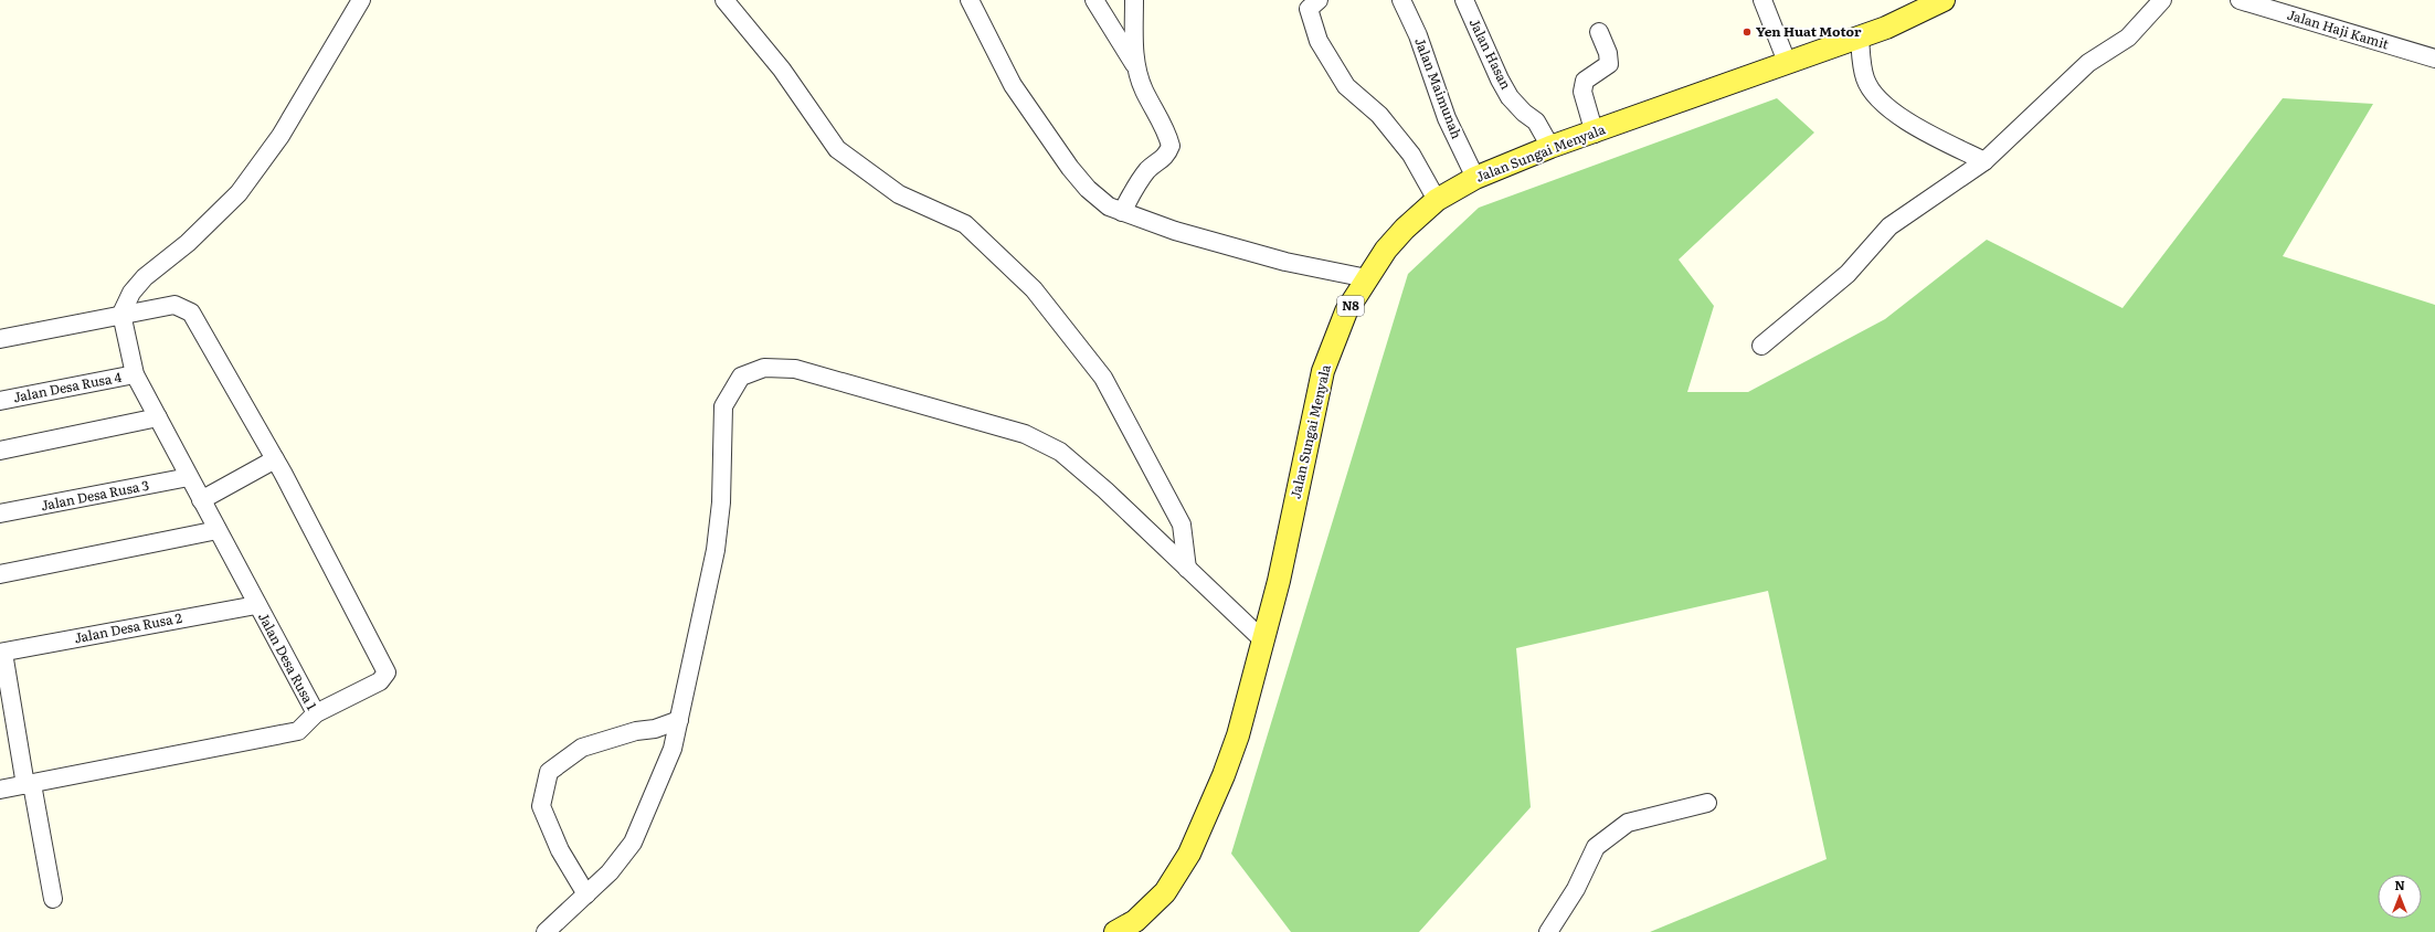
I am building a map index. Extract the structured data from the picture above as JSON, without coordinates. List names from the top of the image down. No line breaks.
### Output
{"streets":{"main road":["Jalan Sungai Menyala","N8"],"street":["Jalan Haji Kamit","Jalan Hasan","Jalan Maimunah","Jalan Desa Rusa 4","Jalan Desa Rusa 3","Jalan Desa Rusa 2","Jalan Desa Rusa 1"]},"crossings":[["Jalan Hasan","Jalan Sungai Menyala"],["Jalan Maimunah","Jalan Sungai Menyala"],["Jalan Desa Rusa 4","Jalan Desa Rusa 1"],["Jalan Desa Rusa 3","Jalan Desa Rusa 1"],["Jalan Desa Rusa 2","Jalan Desa Rusa 1"]],"places":["Yen Huat Motor"],"north":"top"}
